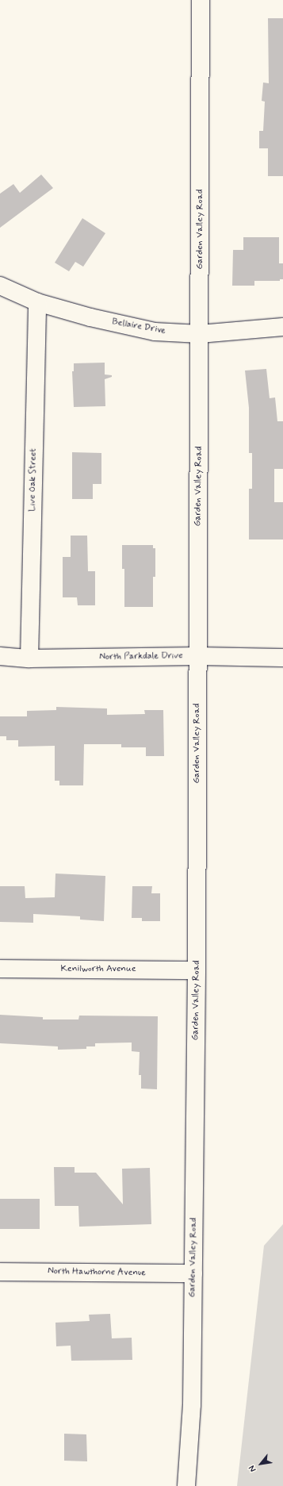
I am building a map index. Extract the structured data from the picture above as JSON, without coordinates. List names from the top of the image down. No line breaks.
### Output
{"streets":{"street":["Garden Valley Road","Bellaire Drive","Live Oak Street","North Parkdale Drive","Kenilworth Avenue","North Hawthorne Avenue"]},"crossings":[["Garden Valley Road","Bellaire Drive"],["Garden Valley Road","North Parkdale Drive"],["Garden Valley Road","Kenilworth Avenue"],["Garden Valley Road","North Hawthorne Avenue"],["Bellaire Drive","Live Oak Street"],["Live Oak Street","North Parkdale Drive"]],"north":"bottom left"}
